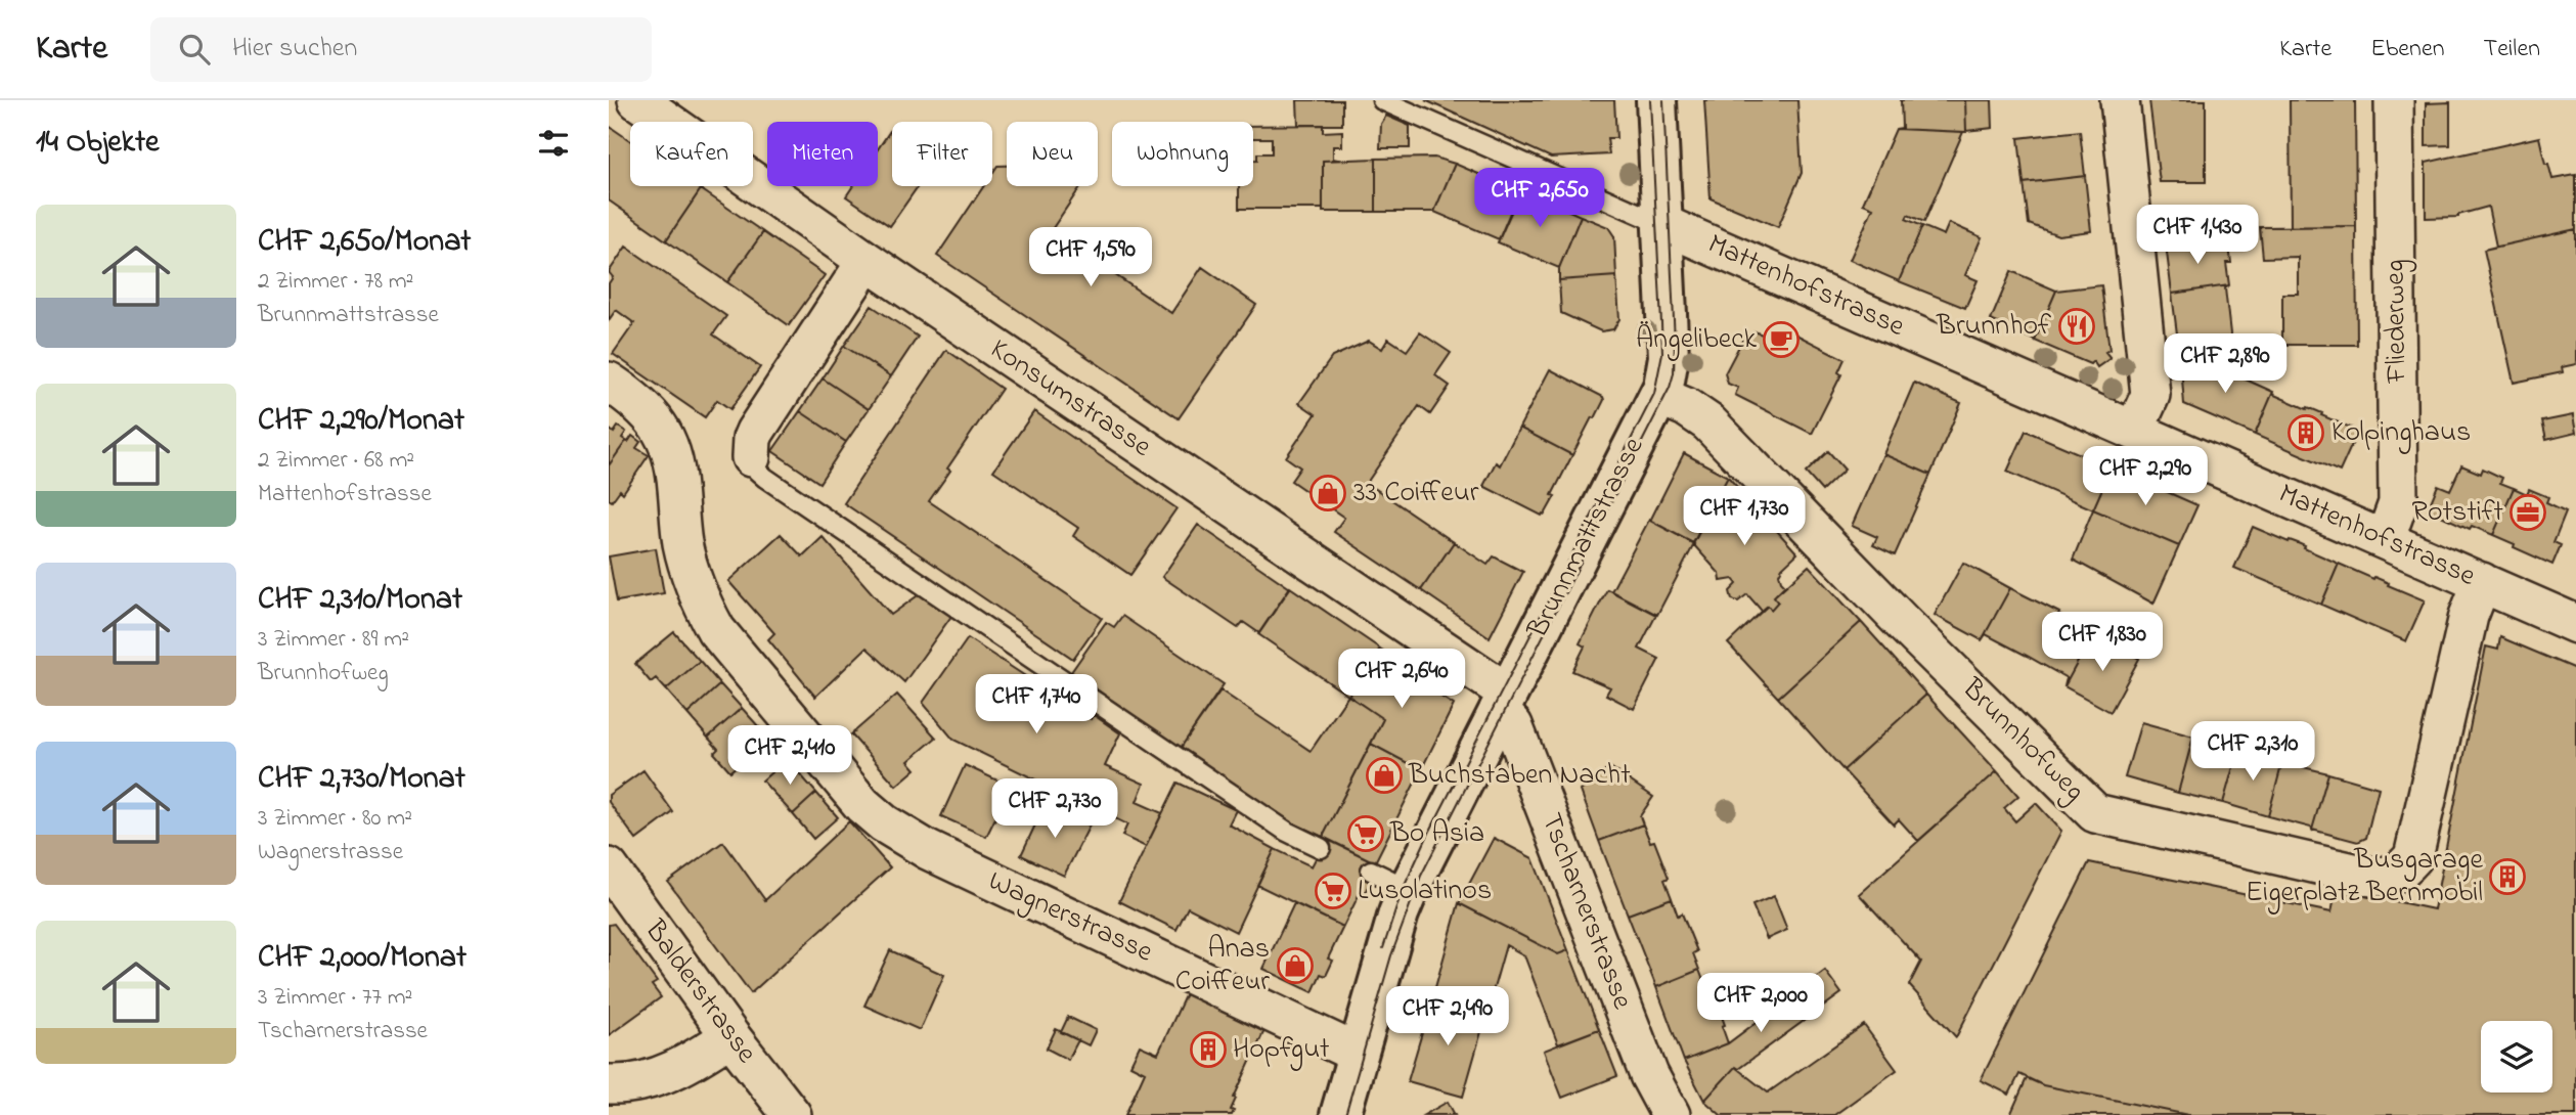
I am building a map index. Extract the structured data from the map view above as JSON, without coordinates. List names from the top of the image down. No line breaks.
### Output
{"streets":{"street":["Mattenhofstrasse","Fliederweg","Konsumstrasse","Brunnmattstrasse","Brunnhofweg","Tscharnerstrasse","Wagnerstrasse","Balderstrasse"]},"crossings":[["Mattenhofstrasse","Fliederweg"],["Mattenhofstrasse","Brunnmattstrasse"],["Mattenhofstrasse","Brunnhofweg"],["Konsumstrasse","Brunnmattstrasse"],["Konsumstrasse","Tscharnerstrasse"],["Brunnmattstrasse","Brunnhofweg"],["Brunnmattstrasse","Tscharnerstrasse"],["Brunnmattstrasse","Wagnerstrasse"]],"places":{"restaurant":["Brunnhof"],"cafe":["Ängelibeck"],"building":["Kolpinghaus","Busgarage Eigerplatz Bernmobil","Hopfgut"],"shop":["33 Coiffeur","Buchstaben Nacht","Anas Coiffeur"],"office":["Rotstift"],"supermarket":["Bo Asia","Lusolatinos"]},"page":{"header":"Karte","search":"Hier suchen","nav":["Karte","Ebenen","Teilen"],"heading":"14 Objekte","chip":["Kaufen","Mieten","Filter","Neu","Wohnung"],"price":["CHF 2,650","CHF 1,430","CHF 1,590","CHF 2,890","CHF 2,290","CHF 1,730","CHF 1,830","CHF 2,640","CHF 1,740","CHF 2,310","CHF 2,410","CHF 2,730","CHF 2,000","CHF 2,490"],"list":[{"name":"CHF 2,650/Monat","note":"2 Zimmer · 78 m² · Brunnmattstrasse"},{"name":"CHF 2,290/Monat","note":"2 Zimmer · 68 m² · Mattenhofstrasse"},{"name":"CHF 2,310/Monat","note":"3 Zimmer · 89 m² · Brunnhofweg"},{"name":"CHF 2,730/Monat","note":"3 Zimmer · 80 m² · Wagnerstrasse"},{"name":"CHF 2,000/Monat","note":"3 Zimmer · 77 m² · Tscharnerstrasse"}]}}
